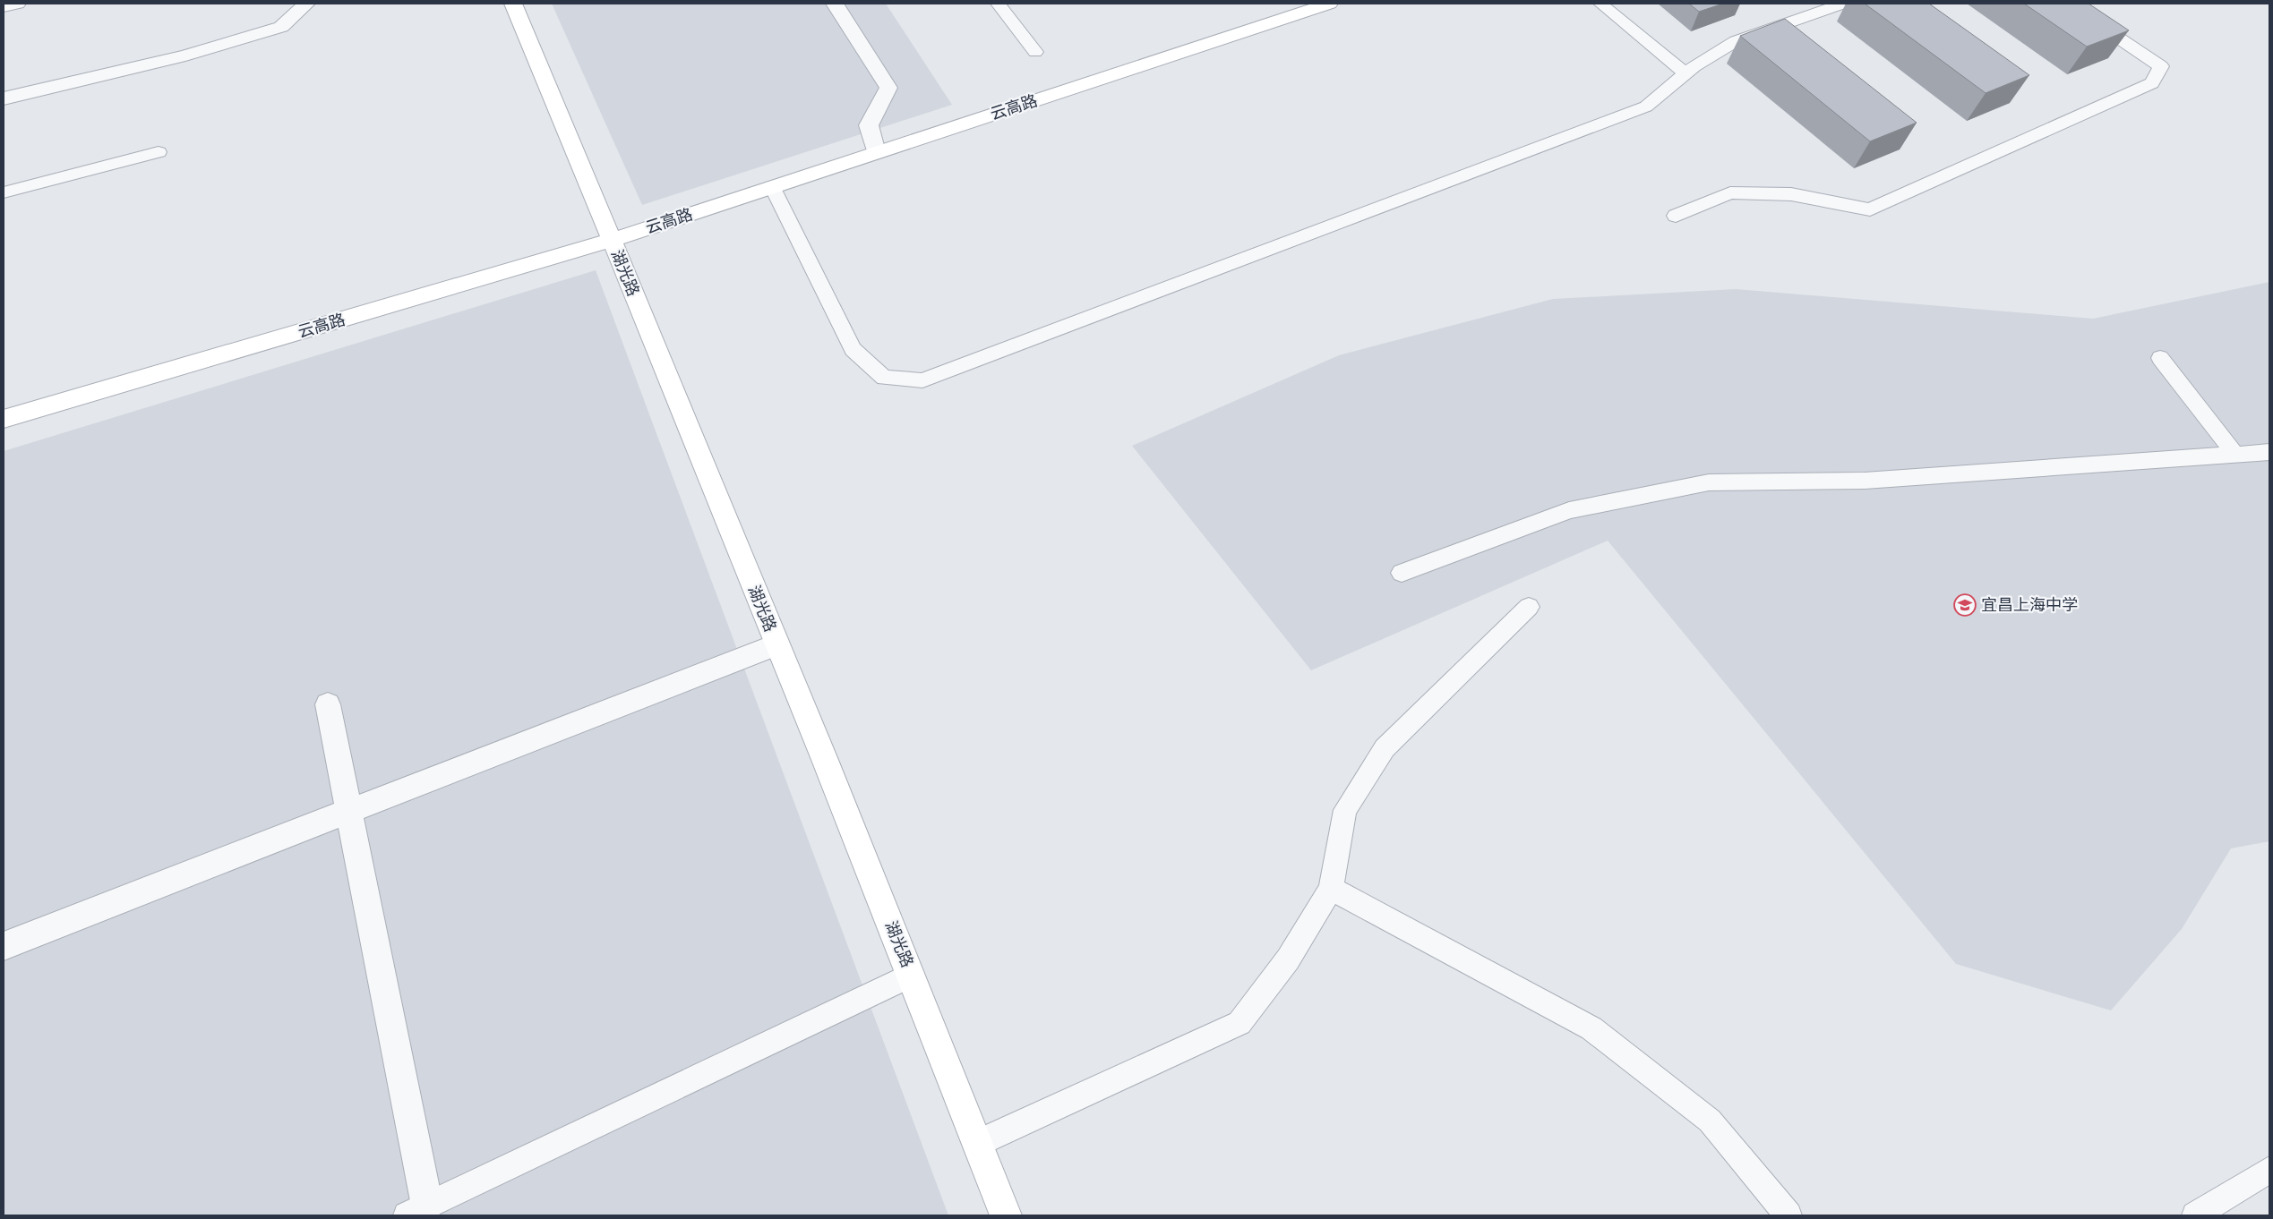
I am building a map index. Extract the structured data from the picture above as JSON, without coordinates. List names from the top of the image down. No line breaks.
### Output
{"streets":{"main road":["云高路","湖光路"]},"crossings":[["云高路","湖光路"]],"places":{"school or university":["宜昌上海中学"]}}
